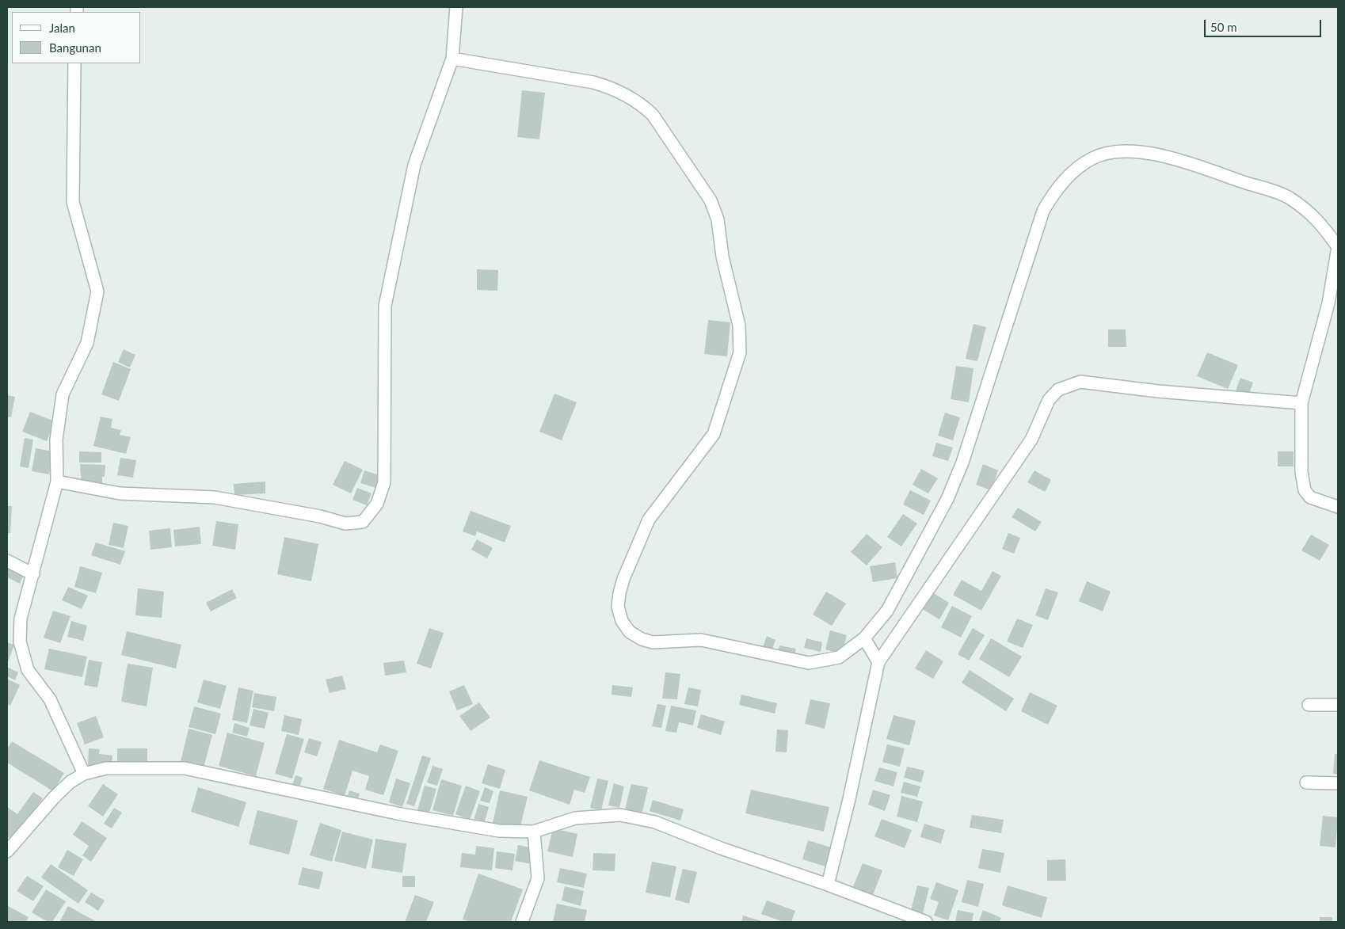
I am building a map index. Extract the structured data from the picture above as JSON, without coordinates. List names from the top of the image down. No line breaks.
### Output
{"legend":["Jalan","Bangunan"],"scale_bar":"50 m"}
